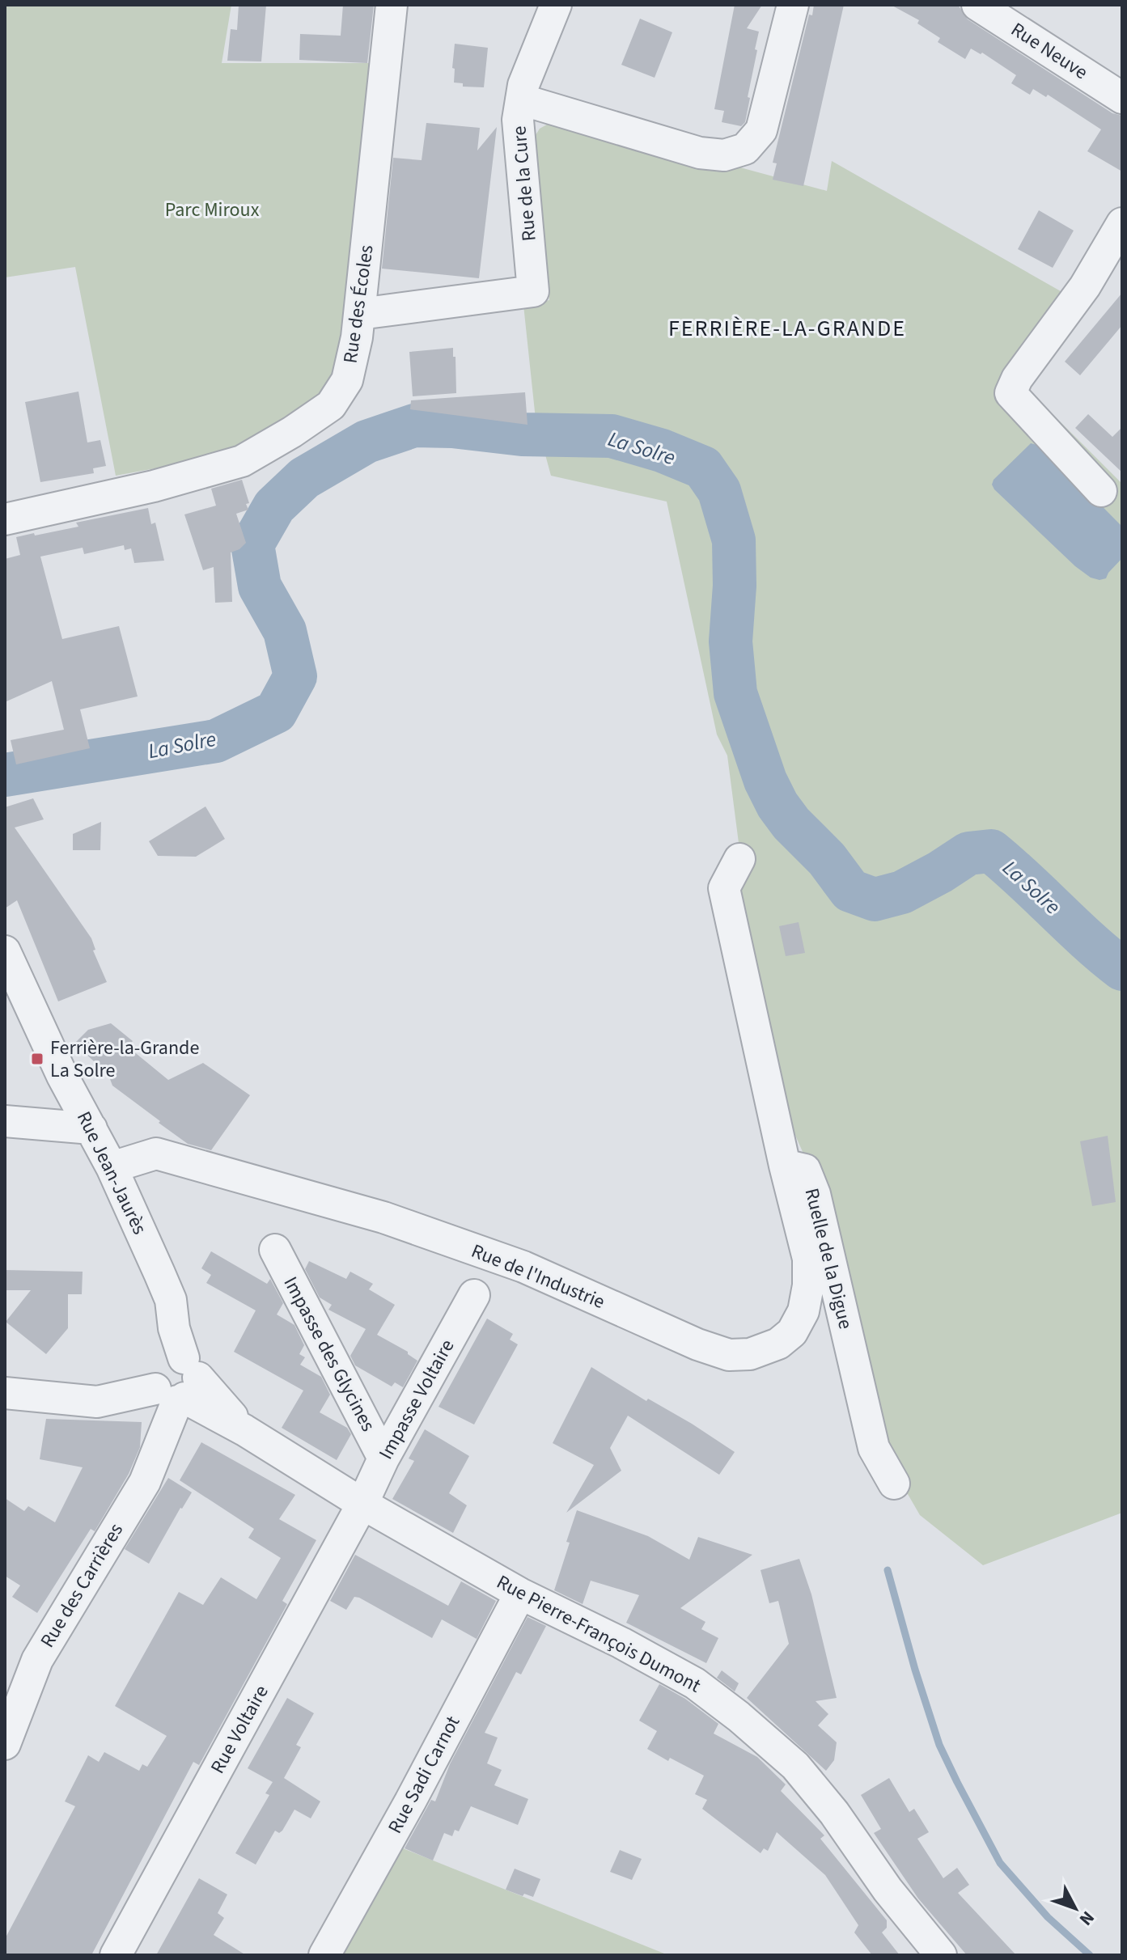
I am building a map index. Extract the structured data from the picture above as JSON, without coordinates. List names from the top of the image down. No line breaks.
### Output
{"streets":{"street":["Rue Neuve","Rue de la Cure","Rue des Écoles","Rue Jean-Jaurès","Ruelle de la Digue","Rue de l'Industrie","Impasse des Glycines","Impasse Voltaire","Rue des Carrières","Rue Pierre-François Dumont","Rue Voltaire","Rue Sadi Carnot"]},"crossings":[["Rue de la Cure","Rue des Écoles"],["Rue Jean-Jaurès","Rue de l'Industrie"],["Rue Jean-Jaurès","Rue des Carrières"],["Rue Jean-Jaurès","Rue Pierre-François Dumont"],["Ruelle de la Digue","Rue de l'Industrie"],["Impasse des Glycines","Impasse Voltaire"],["Impasse Voltaire","Rue Pierre-François Dumont"],["Impasse Voltaire","Rue Voltaire"],["Rue des Carrières","Rue Pierre-François Dumont"],["Rue Pierre-François Dumont","Rue Voltaire"],["Rue Pierre-François Dumont","Rue Sadi Carnot"]],"districts":["FERRIÈRE-LA-GRANDE"],"water":["La Solre"],"parks":["Parc Miroux"],"places":{"transit":["Ferrière-la-Grande La Solre"]},"north":"bottom right"}
